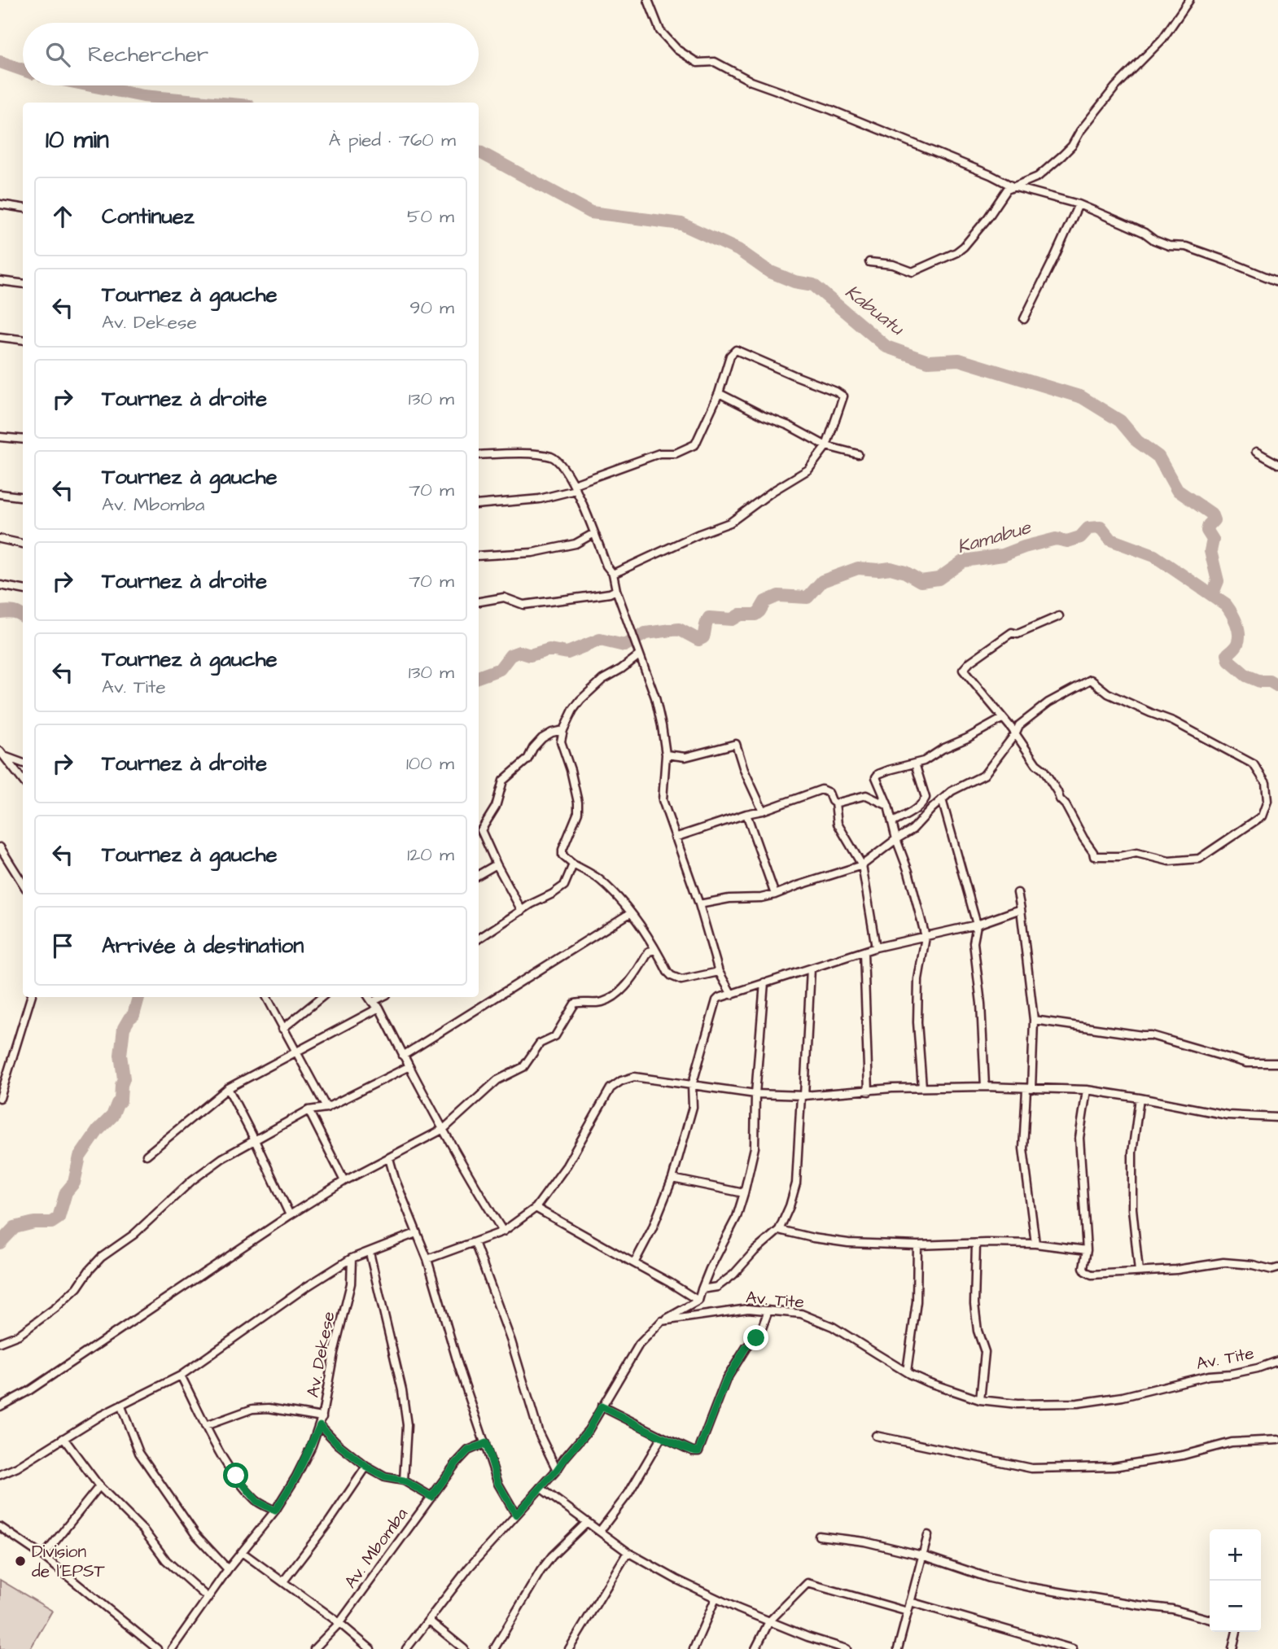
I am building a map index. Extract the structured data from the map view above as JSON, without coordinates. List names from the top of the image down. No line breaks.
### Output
{"streets":{"street":["Av. Tite","Av. Dekese","Av. Mbomba"]},"water":["Kabuatu","Kamabue"],"places":["Division de l'EPST"],"page":{"search":"Rechercher","heading":["10 min","À pied · 760 m"],"list":[["Continuez","50 m"],["Tournez à gauche","Av. Dekese","90 m"],["Tournez à droite","130 m"],["Tournez à gauche","Av. Mbomba","70 m"],["Tournez à droite","70 m"],["Tournez à gauche","Av. Tite","130 m"],["Tournez à droite","100 m"],["Tournez à gauche","120 m"],"Arrivée à destination"],"map_buttons":["+","−"]}}
